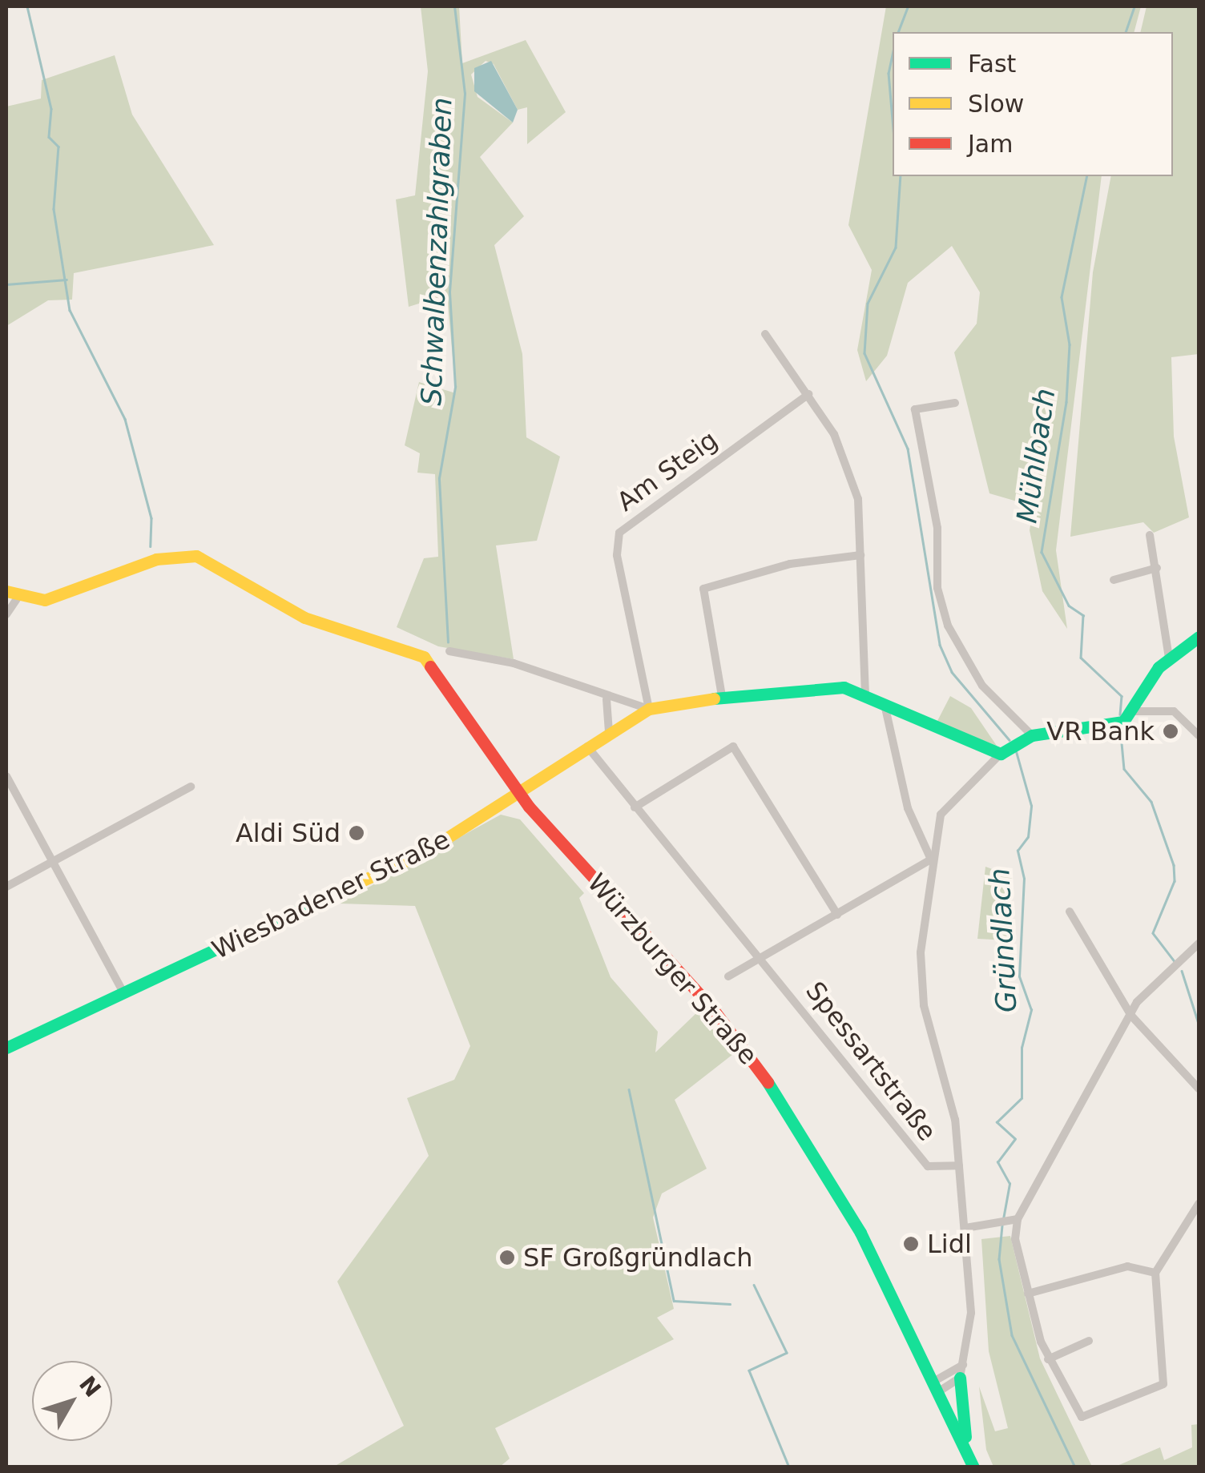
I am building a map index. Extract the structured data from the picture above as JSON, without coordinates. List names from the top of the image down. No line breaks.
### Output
{"streets":{"main road":["Wiesbadener Straße","Würzburger Straße"],"street":["Am Steig","Spessartstraße"]},"crossings":[["Am Steig","Wiesbadener Straße"],["Wiesbadener Straße","Würzburger Straße"]],"water":["Schwalbenzahlgraben","Mühlbach","Gründlach"],"places":["VR Bank","Aldi Süd","Lidl","SF Großgründlach"],"legend":["Fast","Slow","Jam"],"north":"top right"}
